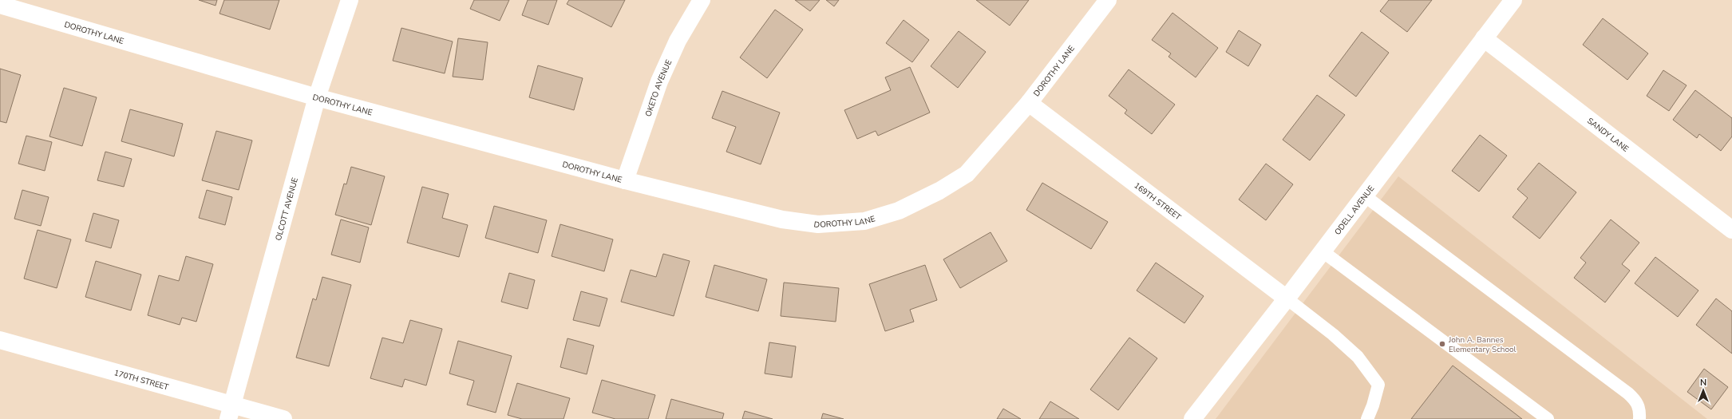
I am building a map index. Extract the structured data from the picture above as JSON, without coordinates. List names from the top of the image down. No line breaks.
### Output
{"streets":{"street":["DOROTHY LANE","OKETO AVENUE","SANDY LANE","169TH STREET","OLCOTT AVENUE","ODELL AVENUE","170TH STREET"]},"crossings":[["DOROTHY LANE","OKETO AVENUE"],["DOROTHY LANE","169TH STREET"],["DOROTHY LANE","OLCOTT AVENUE"],["SANDY LANE","ODELL AVENUE"],["169TH STREET","ODELL AVENUE"],["OLCOTT AVENUE","170TH STREET"]],"places":["John A. Bannes Elementary School"],"north":"top"}
